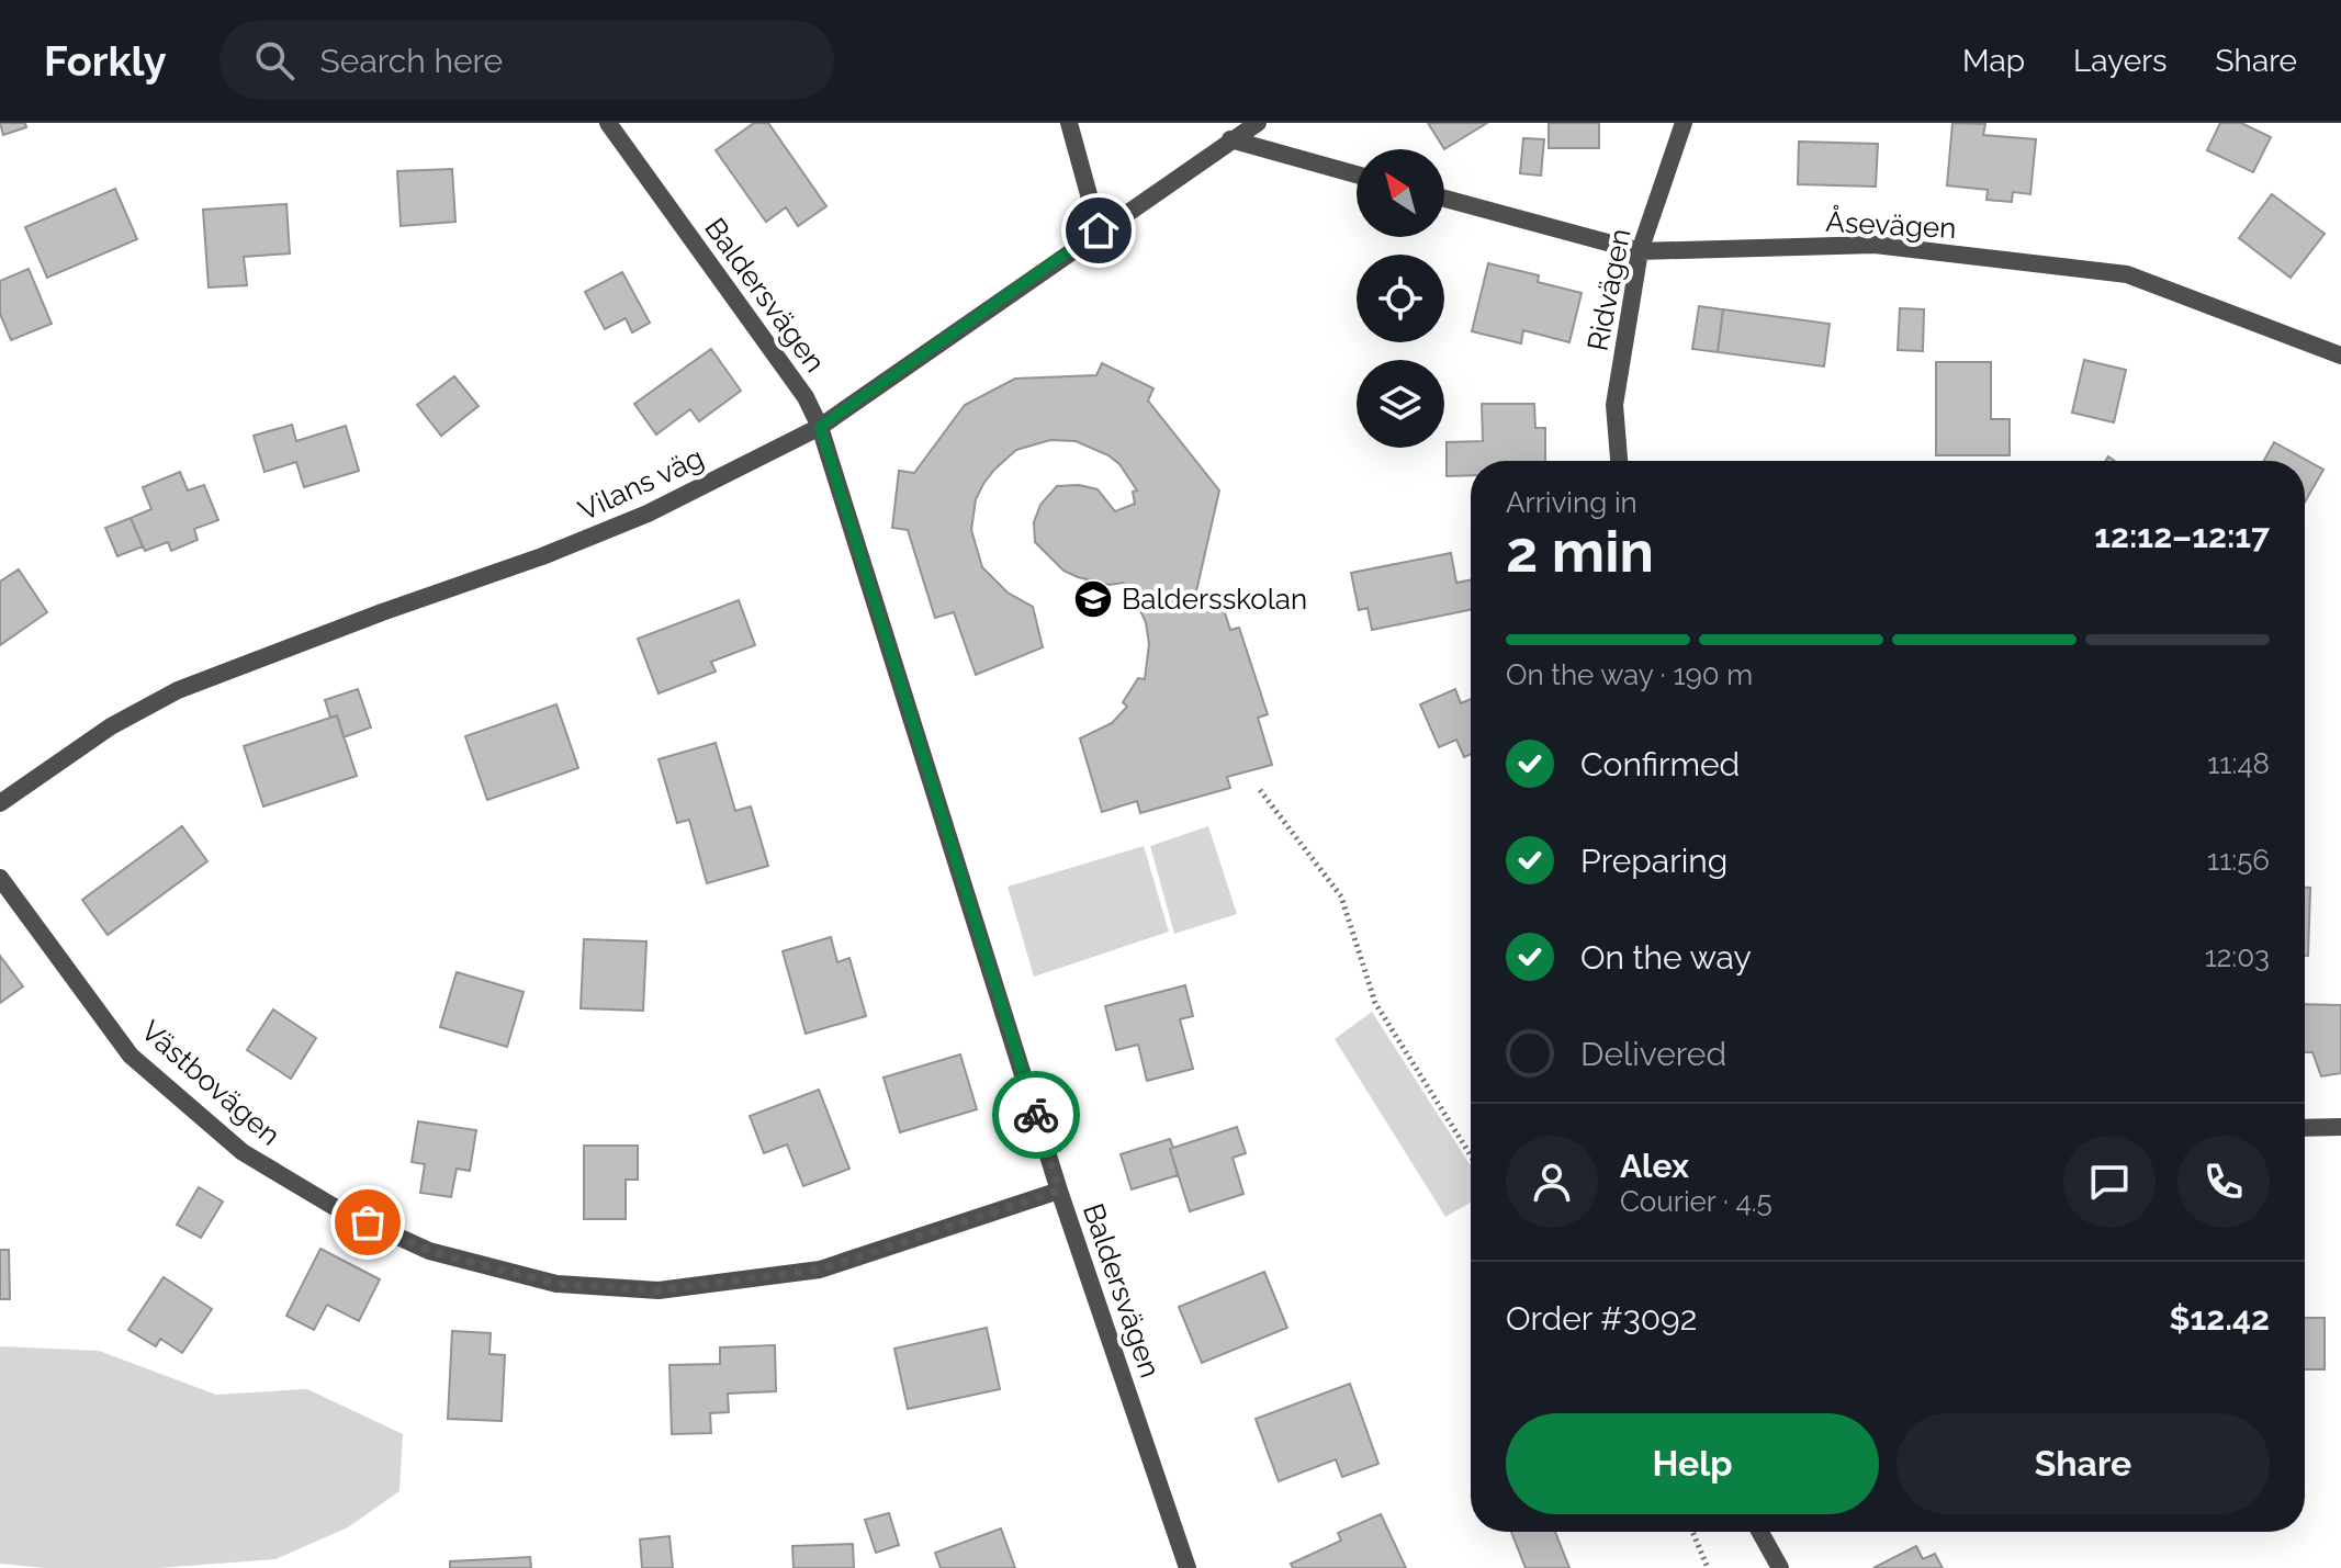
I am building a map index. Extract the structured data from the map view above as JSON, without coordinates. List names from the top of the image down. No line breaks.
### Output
{"streets":{"street":["Åsevägen","Ridvägen","Baldersvägen","Vilans väg","Västbovägen"]},"crossings":[["Åsevägen","Ridvägen"],["Baldersvägen","Vilans väg"],["Baldersvägen","Västbovägen"]],"places":{"school or university":["Baldersskolan"]},"north":"top left","page":{"header":"Forkly","search":"Search here","nav":["Map","Layers","Share"],"heading":["2 min","Arriving in","12:12–12:17"],"panel":["Alex","Courier · 4.5","Order #3092","$12.42"],"bar":"On the way · 190 m","list":[["Confirmed","11:48"],["Preparing","11:56"],["On the way","12:03"],"Delivered"],"buttons":["Help","Share"]}}
